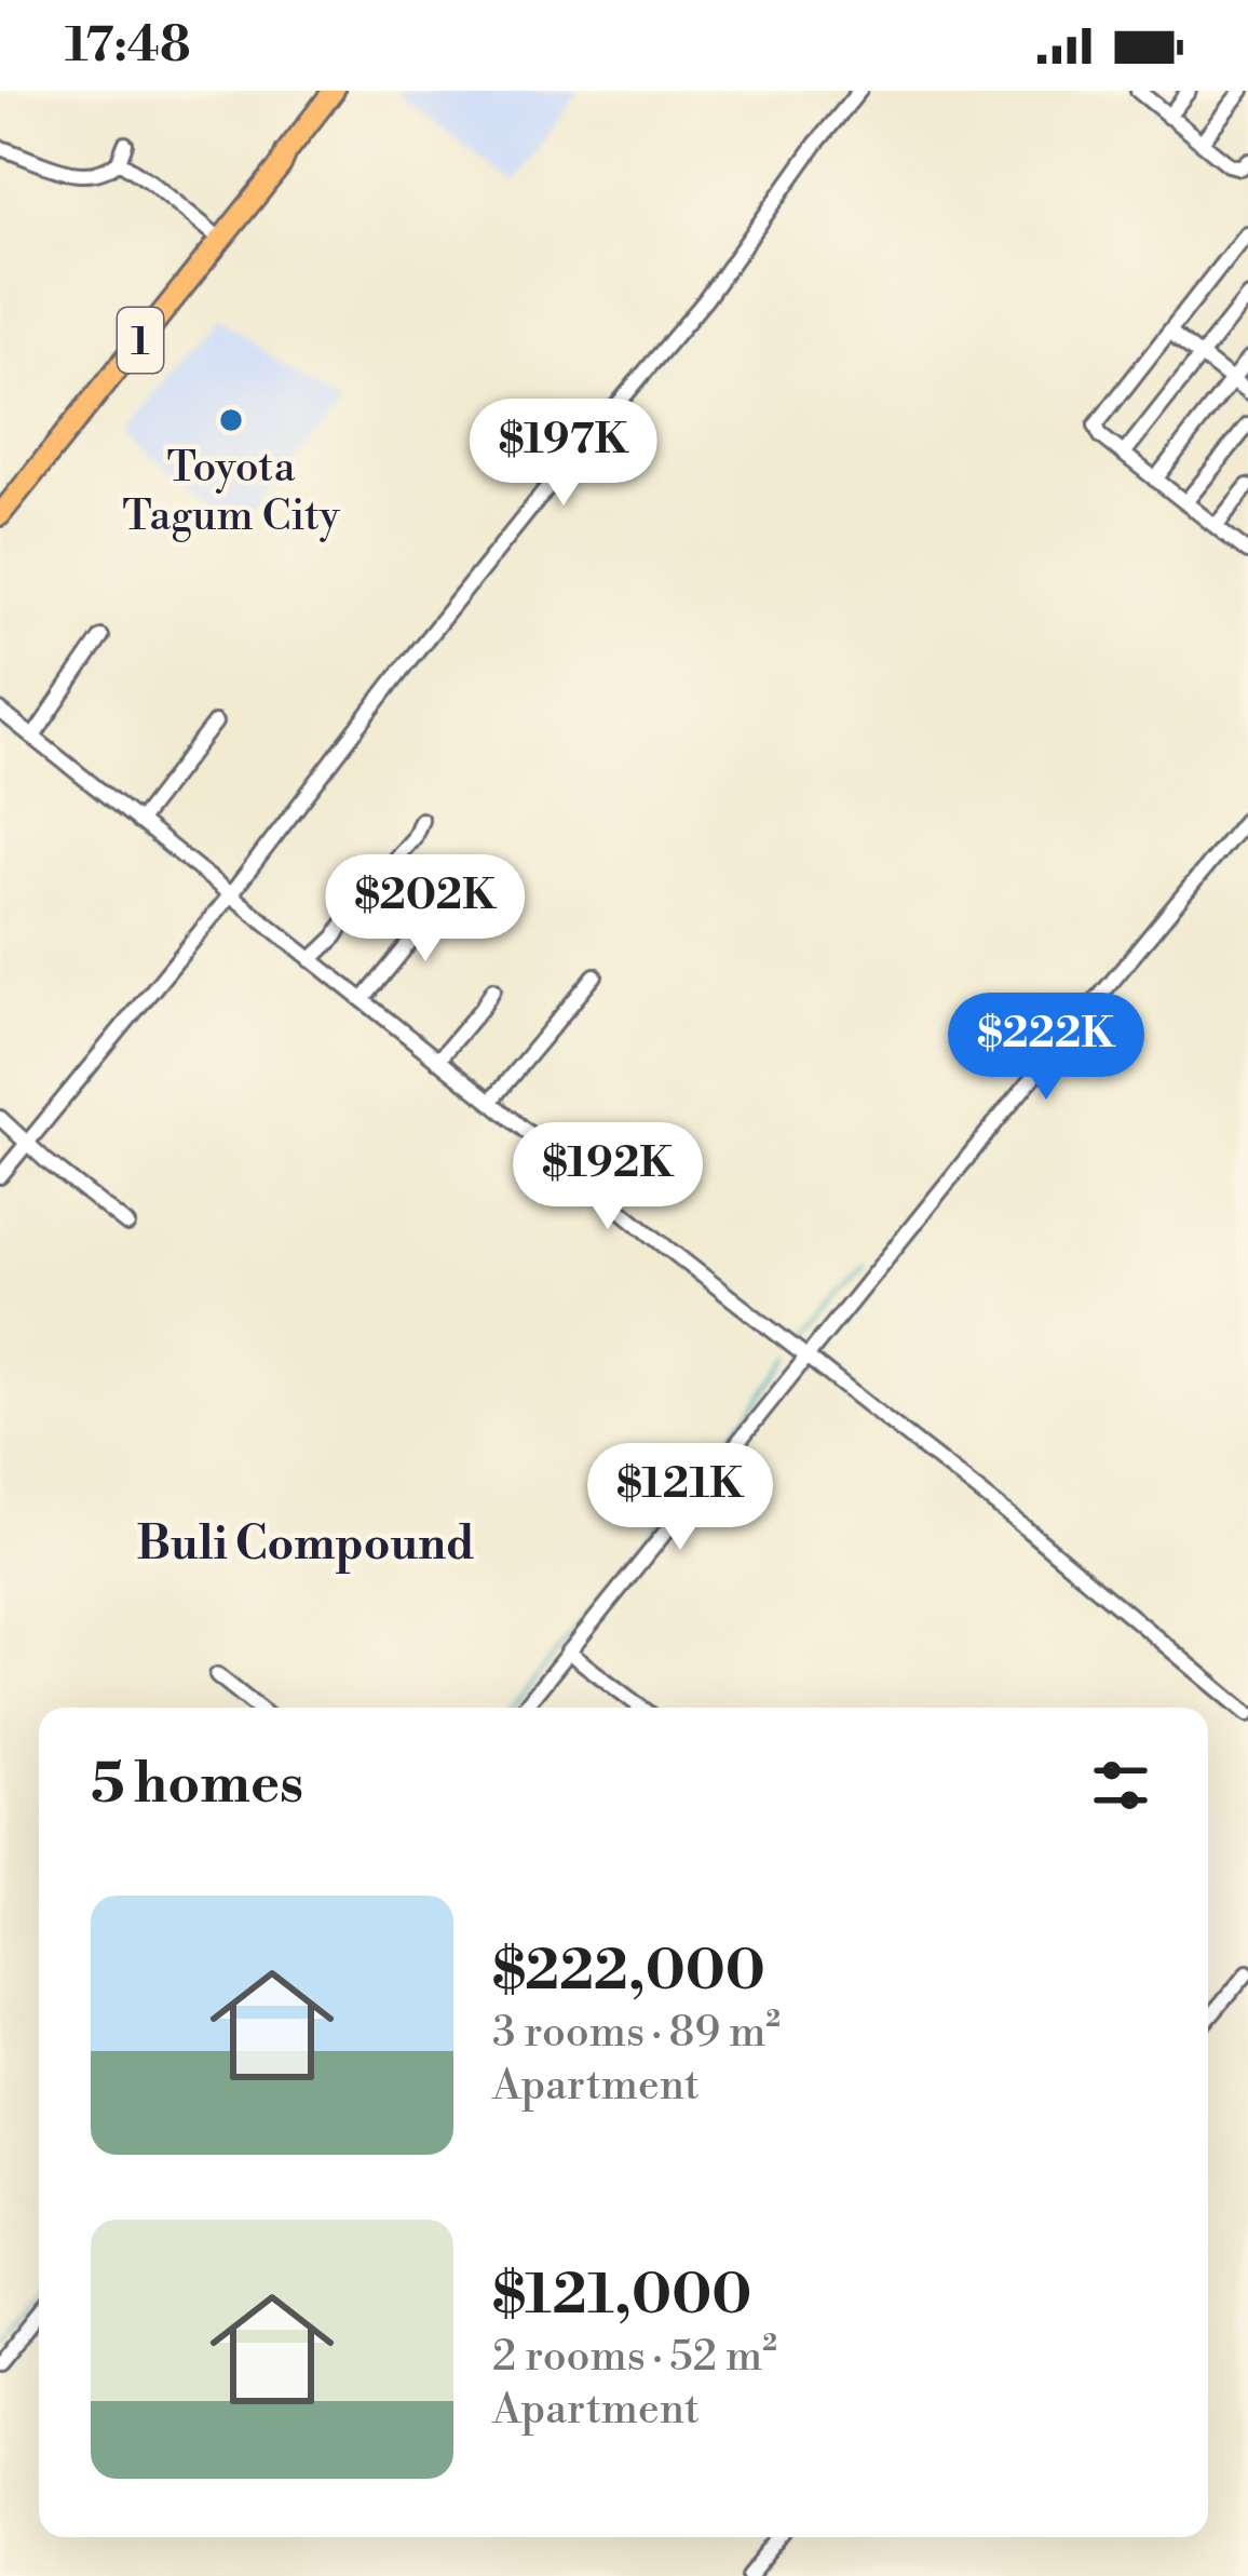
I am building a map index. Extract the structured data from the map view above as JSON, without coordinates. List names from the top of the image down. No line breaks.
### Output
{"streets":{"highway":["1"]},"districts":["Buli Compound"],"places":["Toyota Tagum City"],"page":{"status":"17:48","price":["$197K","$202K","$222K","$192K","$121K"],"heading":"5 homes","list":[{"name":"$222,000","note":"3 rooms · 89 m² · Apartment"},{"name":"$121,000","note":"2 rooms · 52 m² · Apartment"}]}}
